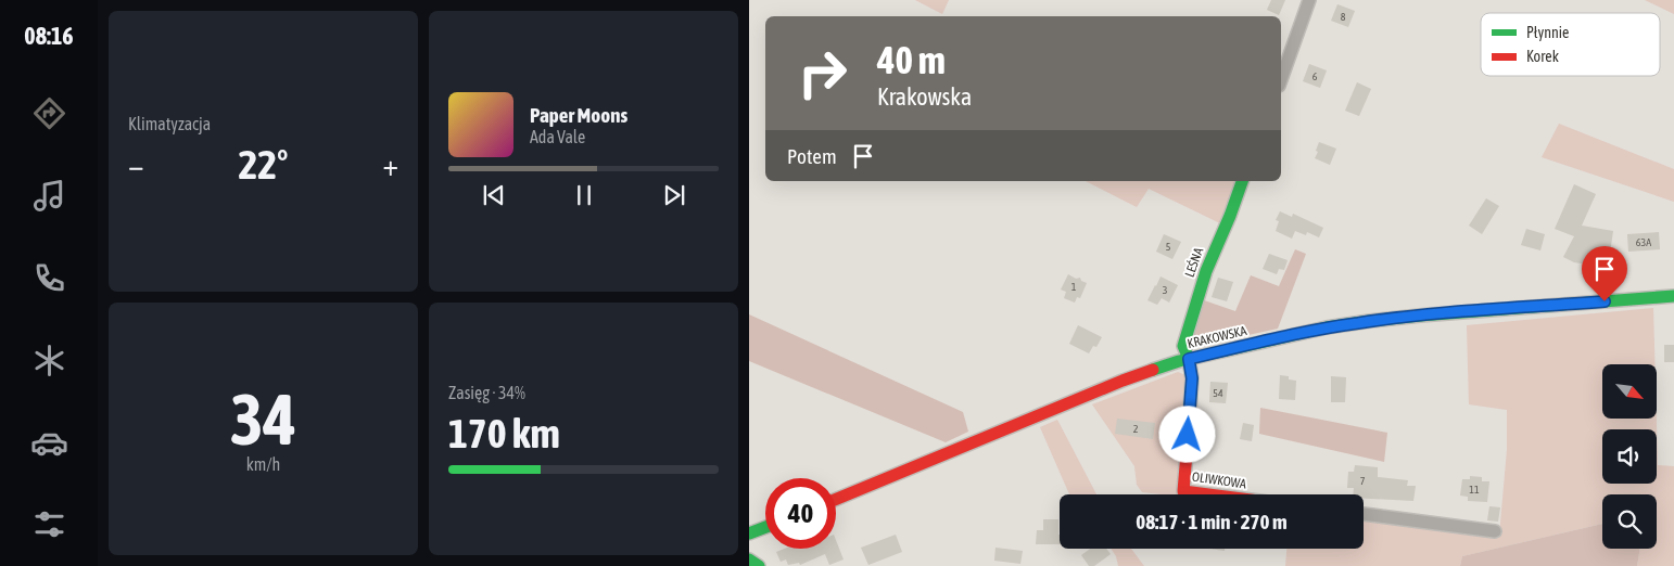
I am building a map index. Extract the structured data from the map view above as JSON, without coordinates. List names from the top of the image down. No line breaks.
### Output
{"streets":{"main road":["LEŚNA","KRAKOWSKA","OLIWKOWA"]},"crossings":[["LEŚNA","KRAKOWSKA"],["LEŚNA","OLIWKOWA"],["KRAKOWSKA","OLIWKOWA"]],"house_numbers":["8","6","63A","5","1","3","54","2","7","11"],"legend":["Płynnie","Korek"],"north":"bottom right","page":{"tabs":"08:16","tile":["Klimatyzacja",["34","km/h"],["Zasięg · 34%","170 km"]],"turn":["40 m","Krakowska"],"song":["Paper Moons","Ada Vale"],"then":"Potem","heat":["−","22°","+"],"limit":"40","trip":"08:17 · 1 min · 270 m"}}
